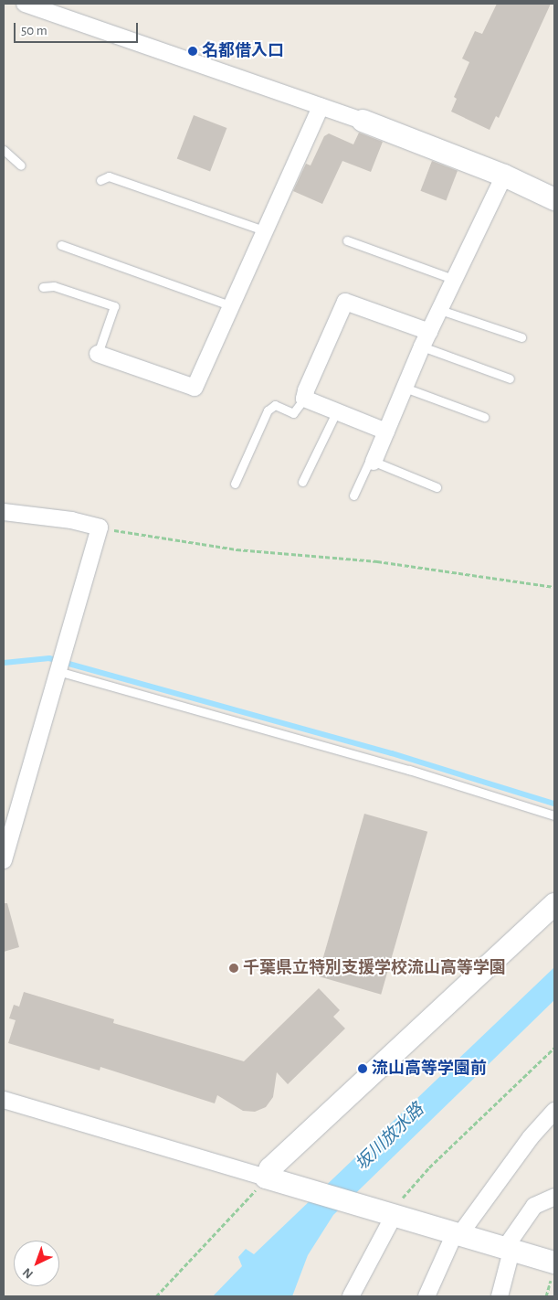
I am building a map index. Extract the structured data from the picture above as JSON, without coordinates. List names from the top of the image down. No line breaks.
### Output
{"water":["坂川放水路"],"places":["名都借入口","千葉県立特別支援学校流山高等学園","流山高等学園前"],"scale_bar":"50 m","north":"bottom left"}
